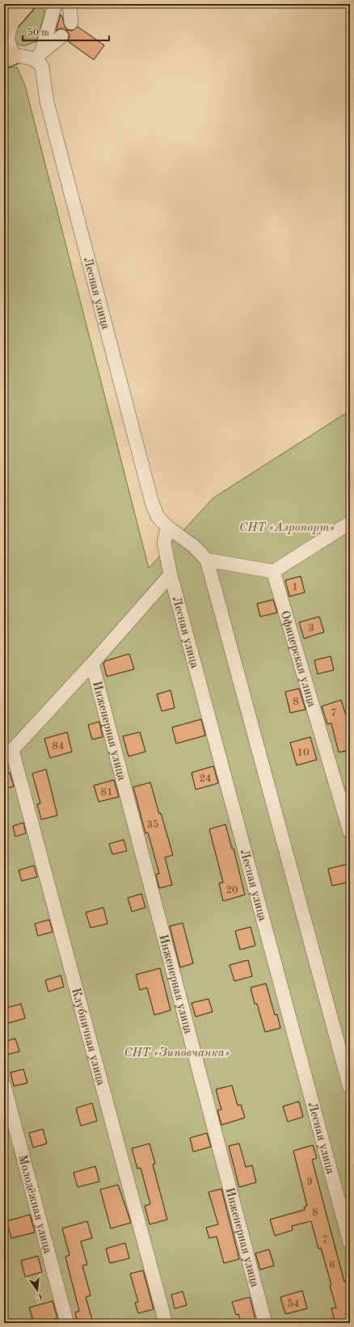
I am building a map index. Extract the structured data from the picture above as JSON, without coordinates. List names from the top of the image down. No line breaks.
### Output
{"streets":{"street":["Лесная улица","Офицерская улица","Инженерная улица","Клубничная улица","Молодёжная улица"]},"parks":["СНТ «Аэропорт»","СНТ «Зиповчанка»"],"house_numbers":["1","3","8","7","84","10","24","81","35","20","9","8","7","6","54"],"scale_bar":"50 m","north":"bottom"}
